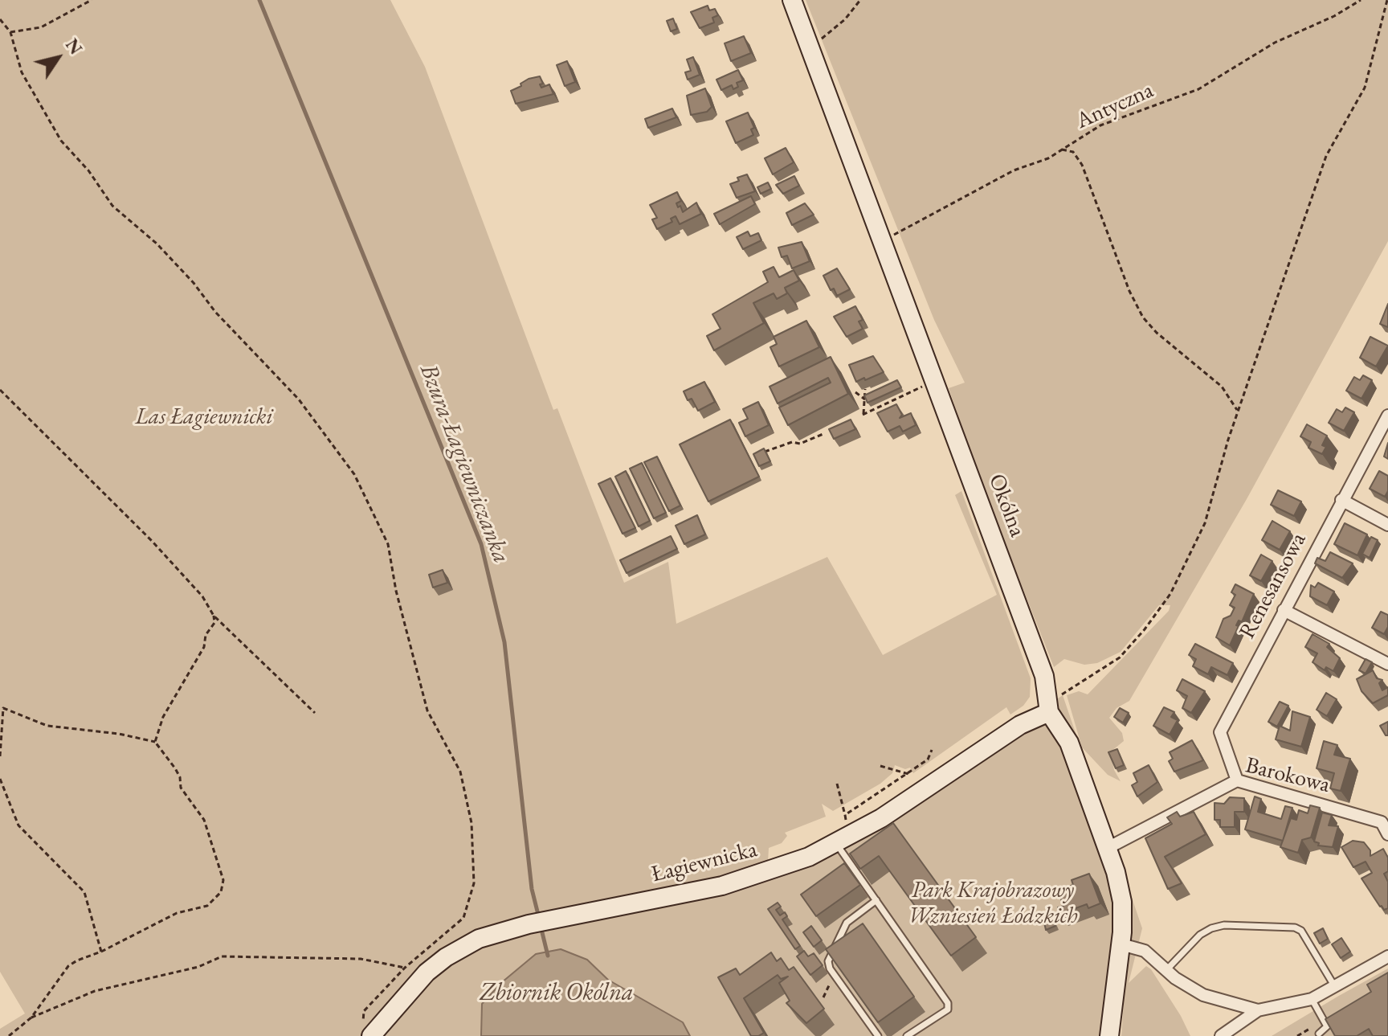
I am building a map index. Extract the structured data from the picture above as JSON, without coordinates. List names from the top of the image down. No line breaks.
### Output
{"streets":{"street":["Okólna","Renesansowa","Barokowa","Łagiewnicka"],"path":["Antyczna"]},"crossings":[["Antyczna","Okólna"],["Okólna","Barokowa"],["Okólna","Łagiewnicka"],["Renesansowa","Barokowa"]],"water":["Bzura-Łagiewniczanka","Zbiornik Okólna"],"parks":["Las Łagiewnicki","Park Krajobrazowy Wzniesień Łódzkich"],"north":"top right"}
